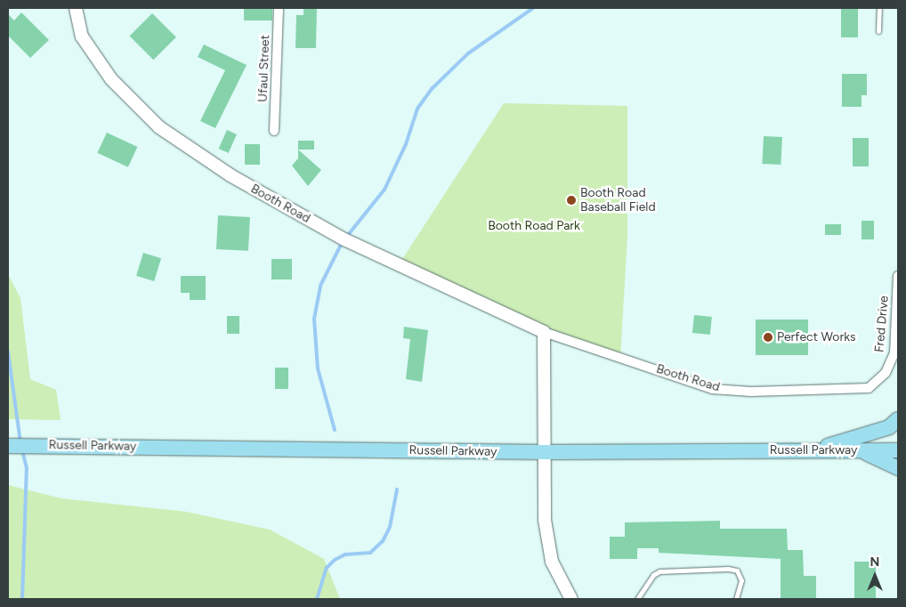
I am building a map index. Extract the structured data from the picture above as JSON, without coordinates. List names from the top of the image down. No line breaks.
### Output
{"streets":{"main road":["Russell Parkway"],"street":["Ufaul Street","Booth Road","Fred Drive"]},"crossings":[["Booth Road","Fred Drive"]],"parks":["Booth Road Park"],"places":["Booth Road Baseball Field","Perfect Works"],"north":"top"}
